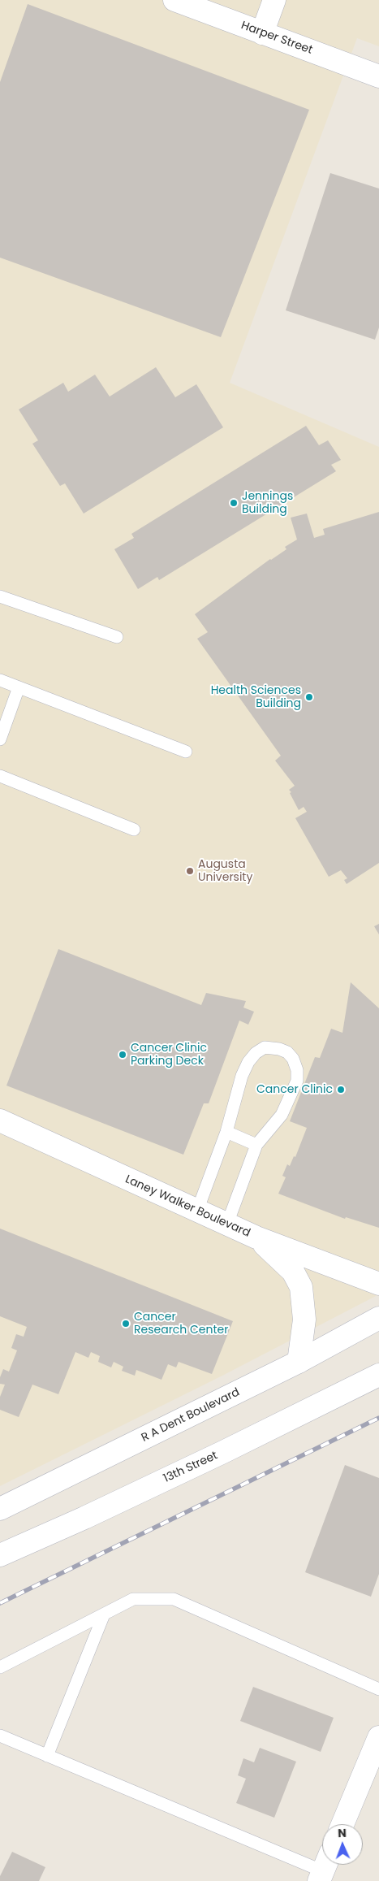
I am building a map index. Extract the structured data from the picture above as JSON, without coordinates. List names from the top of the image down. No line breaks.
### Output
{"streets":{"street":["Harper Street","Laney Walker Boulevard","R A Dent Boulevard","13th Street"]},"places":["Jennings Building","Health Sciences Building","Augusta University","Cancer Clinic Parking Deck","Cancer Clinic","Cancer Research Center"],"north":"top"}
